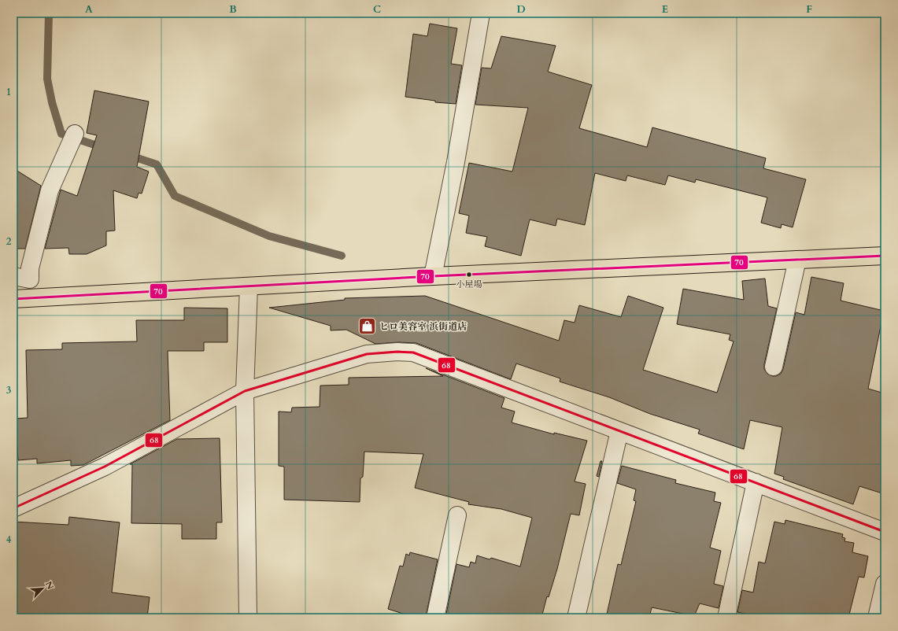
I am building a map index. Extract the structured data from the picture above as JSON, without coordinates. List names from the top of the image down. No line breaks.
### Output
{"places":{"other":["小屋場"],"shop":["ヒロ美容室 浜街道店"]},"lines":["transit line 70","transit line 68"],"north":"top right","grid":{"columns":["A","B","C","D","E","F"],"rows":["1","2","3","4"]}}
